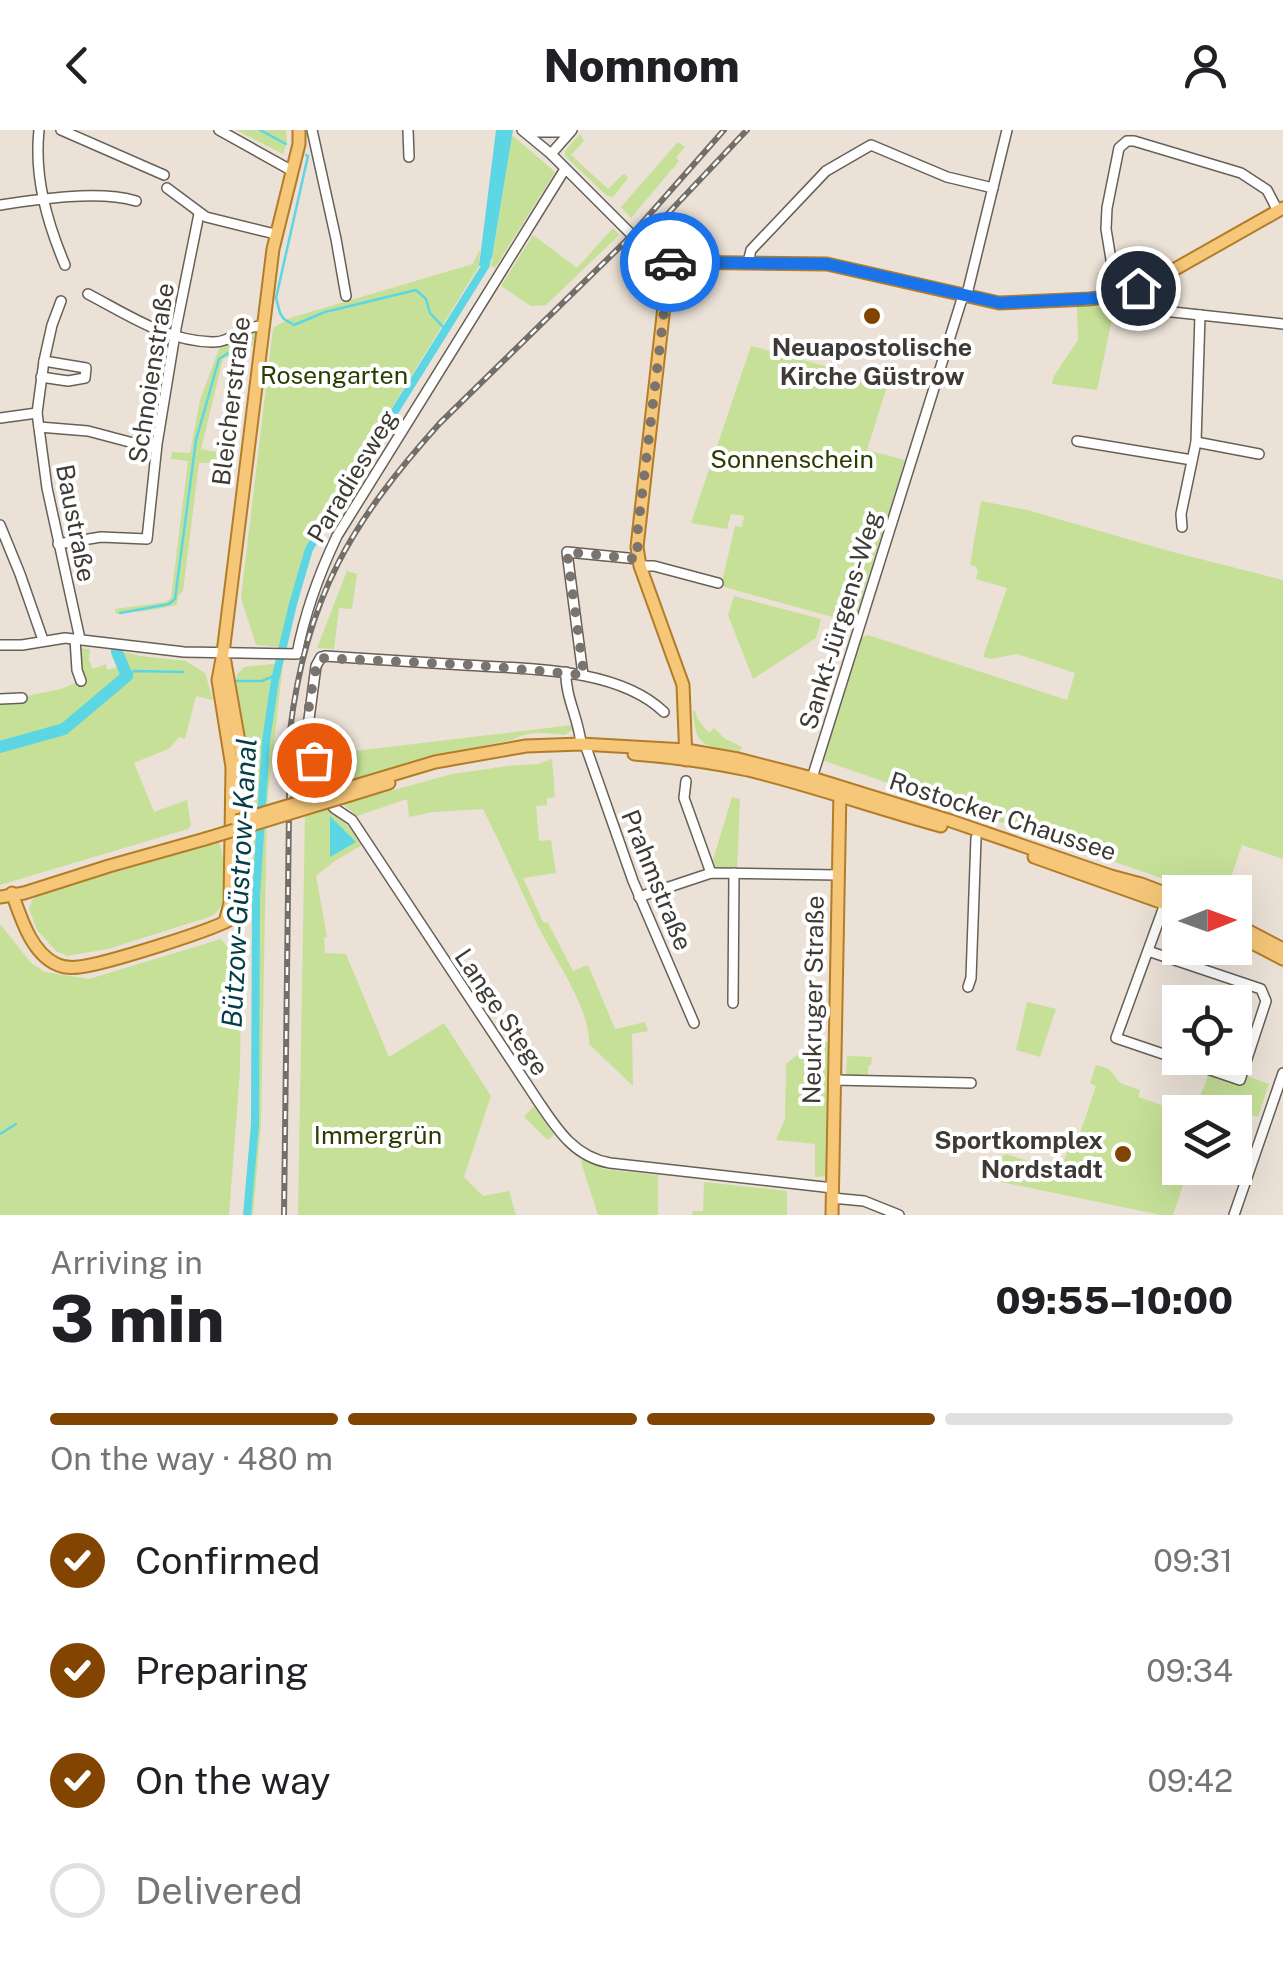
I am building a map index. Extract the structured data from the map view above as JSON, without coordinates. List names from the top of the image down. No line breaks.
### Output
{"streets":{"main road":["Bleicherstraße","Rostocker Chaussee","Neukruger Straße"],"street":["Schnoienstraße","Paradiesweg","Baustraße","Sankt-Jürgens-Weg","Prahmstraße","Lange Stege"]},"crossings":[["Schnoienstraße","Baustraße"],["Bleicherstraße","Paradiesweg"],["Sankt-Jürgens-Weg","Rostocker Chaussee"],["Rostocker Chaussee","Neukruger Straße"],["Prahmstraße","Lange Stege"],["Neukruger Straße","Lange Stege"]],"water":["Bützow-Güstrow-Kanal"],"parks":["Rosengarten","Sonnenschein","Immergrün"],"places":["Neuapostolische Kirche Güstrow","Sportkomplex Nordstadt"],"north":"right","page":{"header":"Nomnom","heading":["3 min","Arriving in","09:55–10:00"],"bar":"On the way · 480 m","list":[["Confirmed","09:31"],["Preparing","09:34"],["On the way","09:42"],"Delivered"]}}
